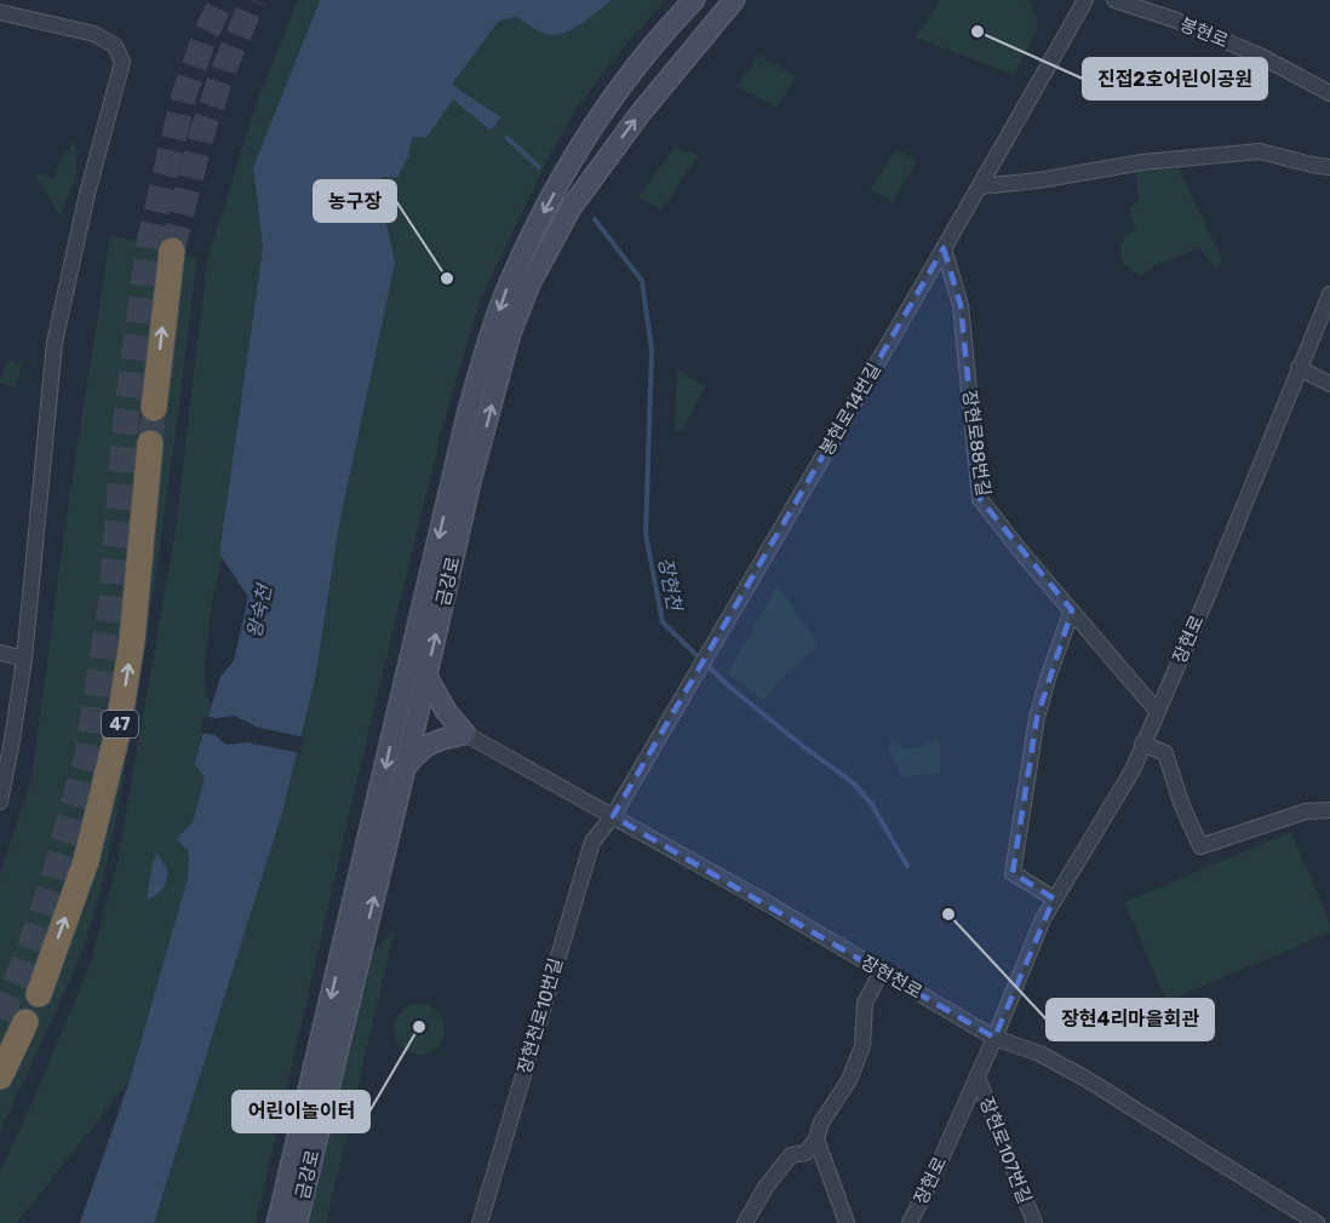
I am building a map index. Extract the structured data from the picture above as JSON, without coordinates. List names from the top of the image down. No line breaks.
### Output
{"streets":{"highway":["47"],"main road":["금강로"],"street":["봉현로","봉현로14번길","장현로88번길","장현로","장현천로","장현천로10번길","장현로107번길"]},"crossings":[["봉현로14번길","장현로88번길"],["봉현로14번길","장현천로"],["봉현로14번길","장현천로10번길"],["장현로88번길","장현로"],["장현로","장현천로"],["장현로","장현로107번길"],["장현천로","장현천로10번길"]],"water":["장현천","왕숙천"],"places":["진접2호어린이공원","농구장","장현4리마을회관","어린이놀이터"]}
